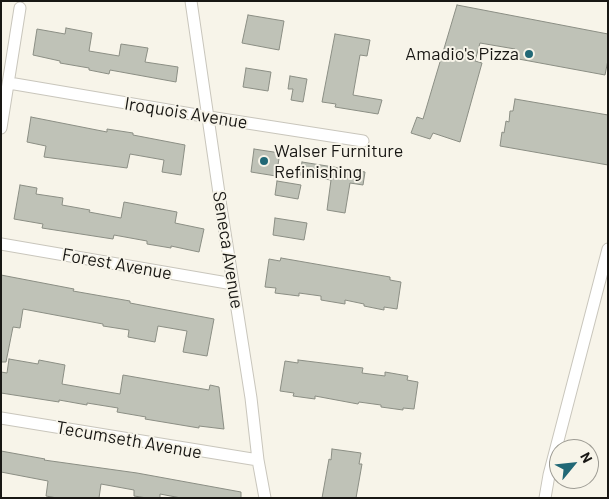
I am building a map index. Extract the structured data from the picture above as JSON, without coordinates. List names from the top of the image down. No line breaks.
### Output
{"streets":{"street":["Iroquois Avenue","Seneca Avenue","Forest Avenue","Tecumseth Avenue"]},"crossings":[["Iroquois Avenue","Seneca Avenue"],["Seneca Avenue","Forest Avenue"],["Seneca Avenue","Tecumseth Avenue"]],"places":["Amadio's Pizza","Walser Furniture Refinishing"],"north":"top right"}
